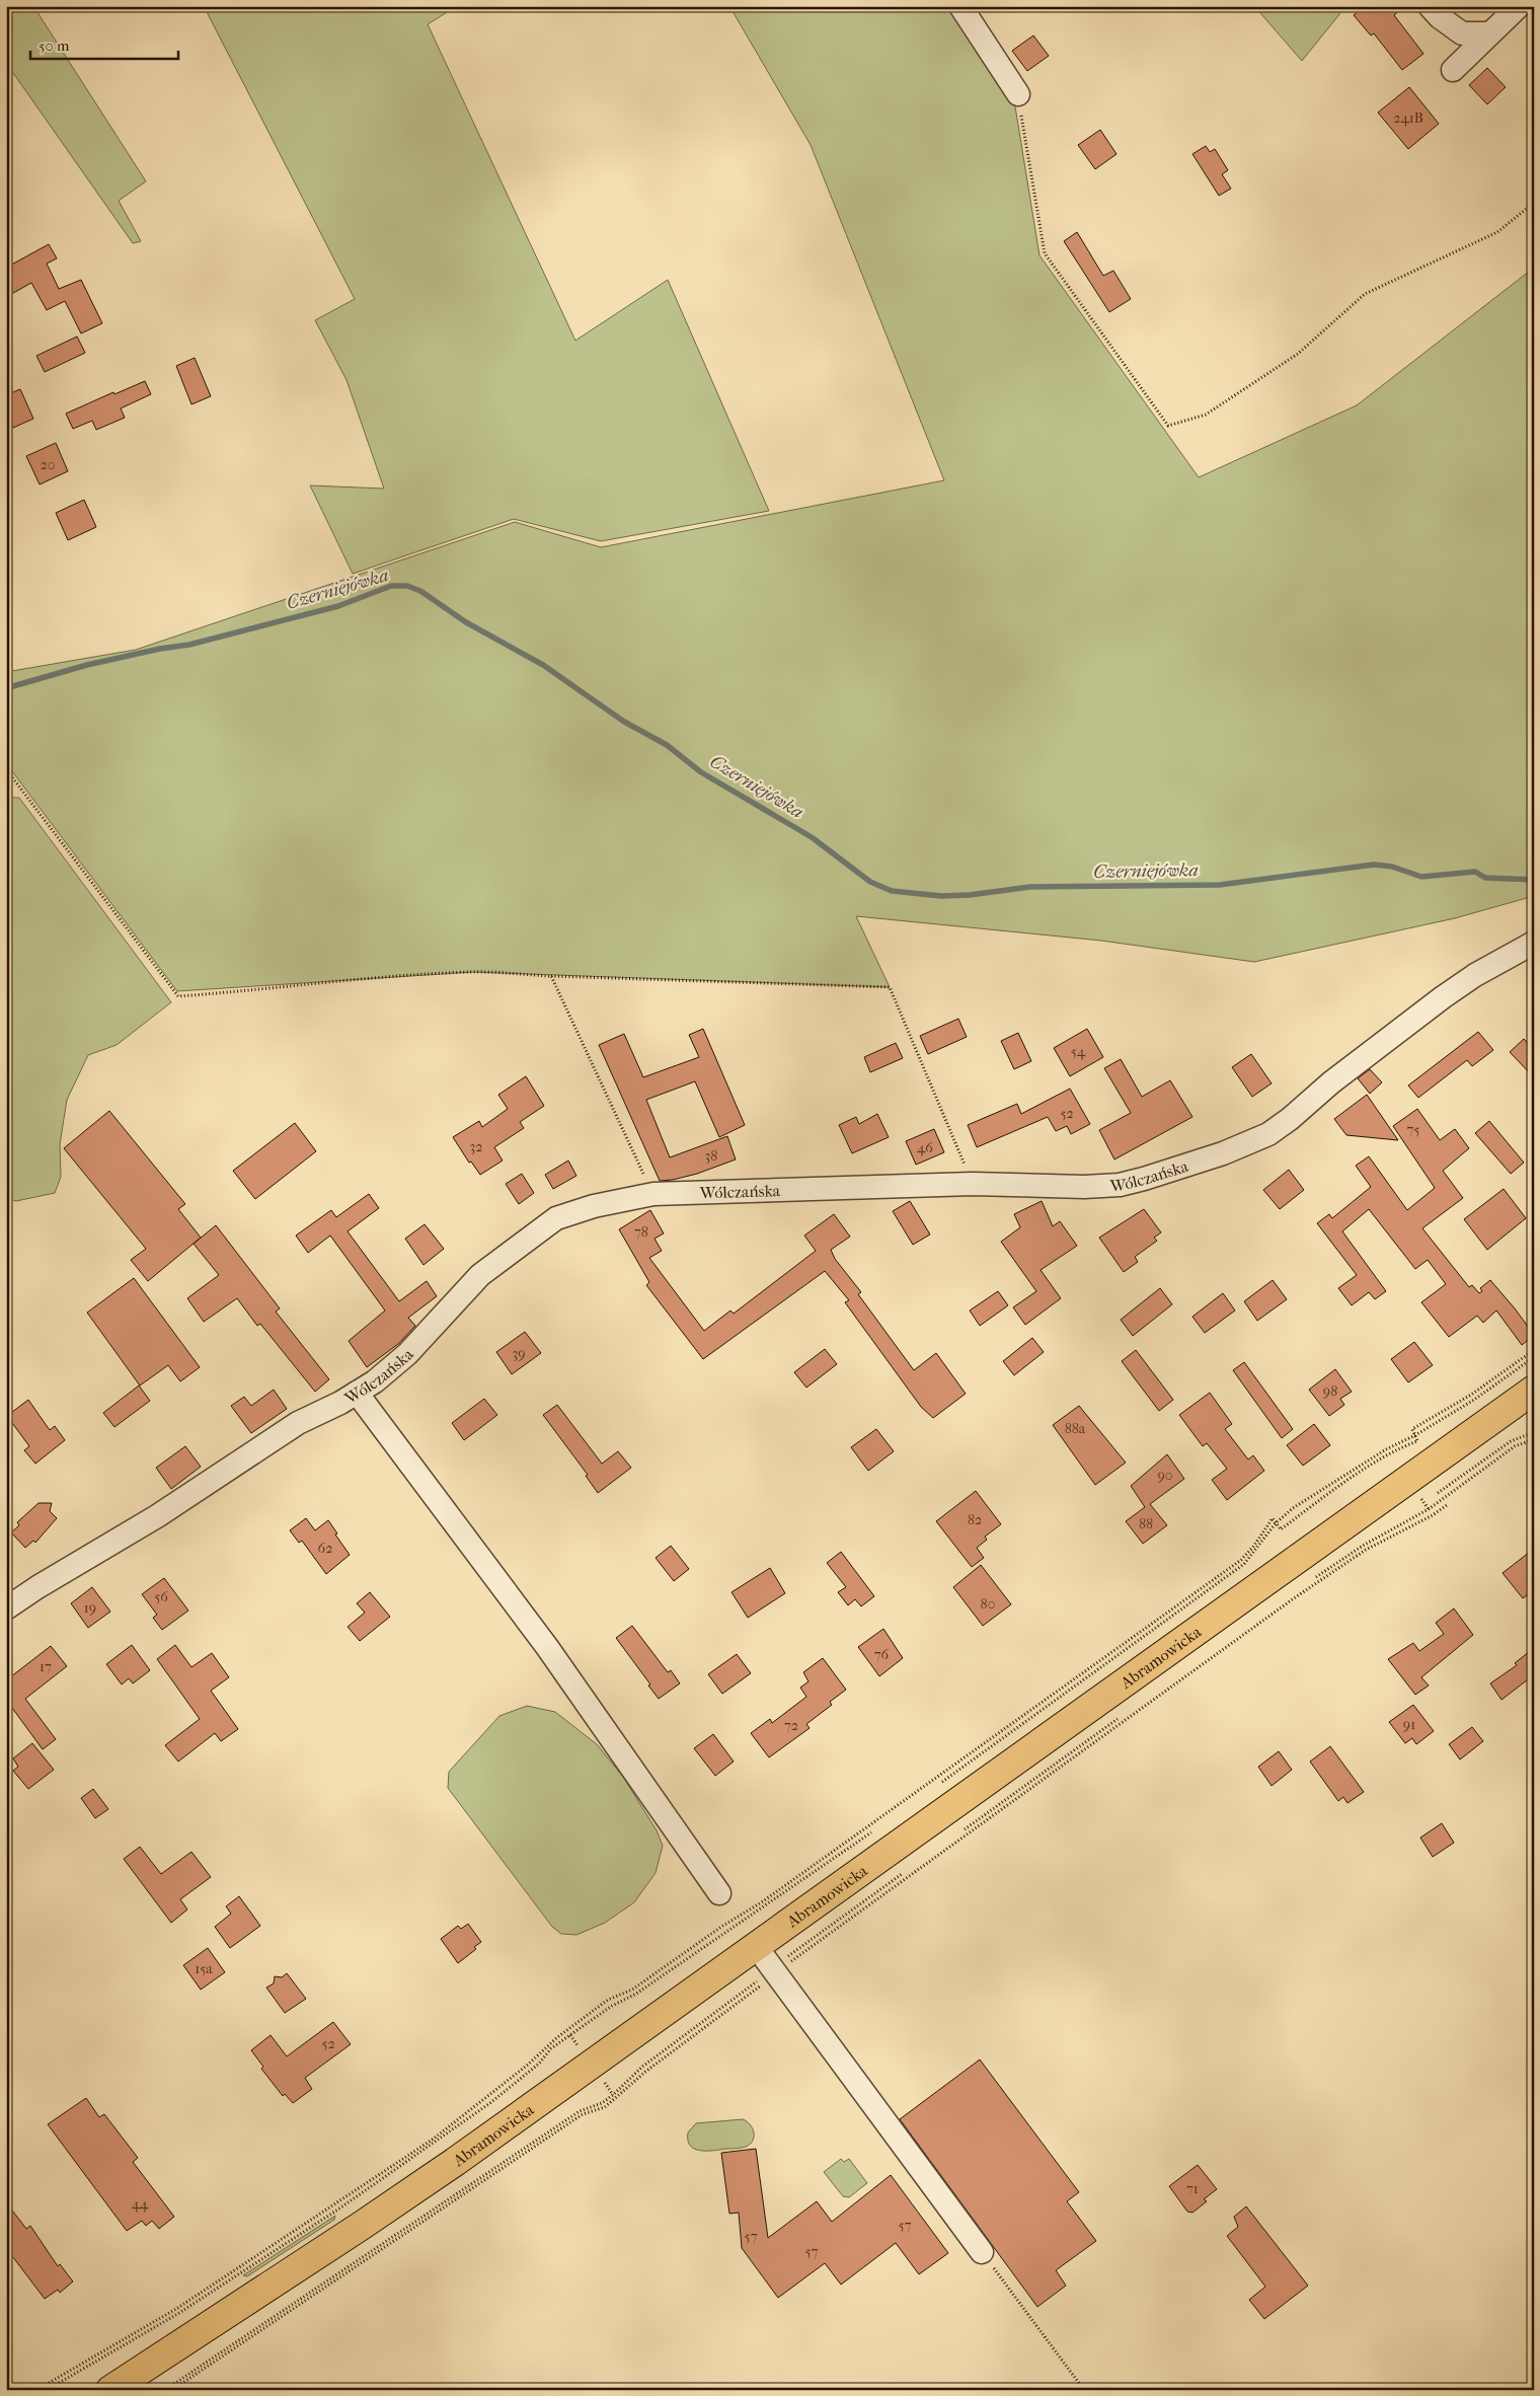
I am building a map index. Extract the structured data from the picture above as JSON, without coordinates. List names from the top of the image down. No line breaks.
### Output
{"streets":{"main road":["Abramowicka"],"street":["Wólczańska"]},"water":["Czerniejówka"],"house_numbers":["241B","20","54","52","75","32","46","38","78","39","98","88a","90","82","88","62","56","80","19","76","17","91","72","15a","52","71","44","57","57","57"],"scale_bar":"50 m"}
